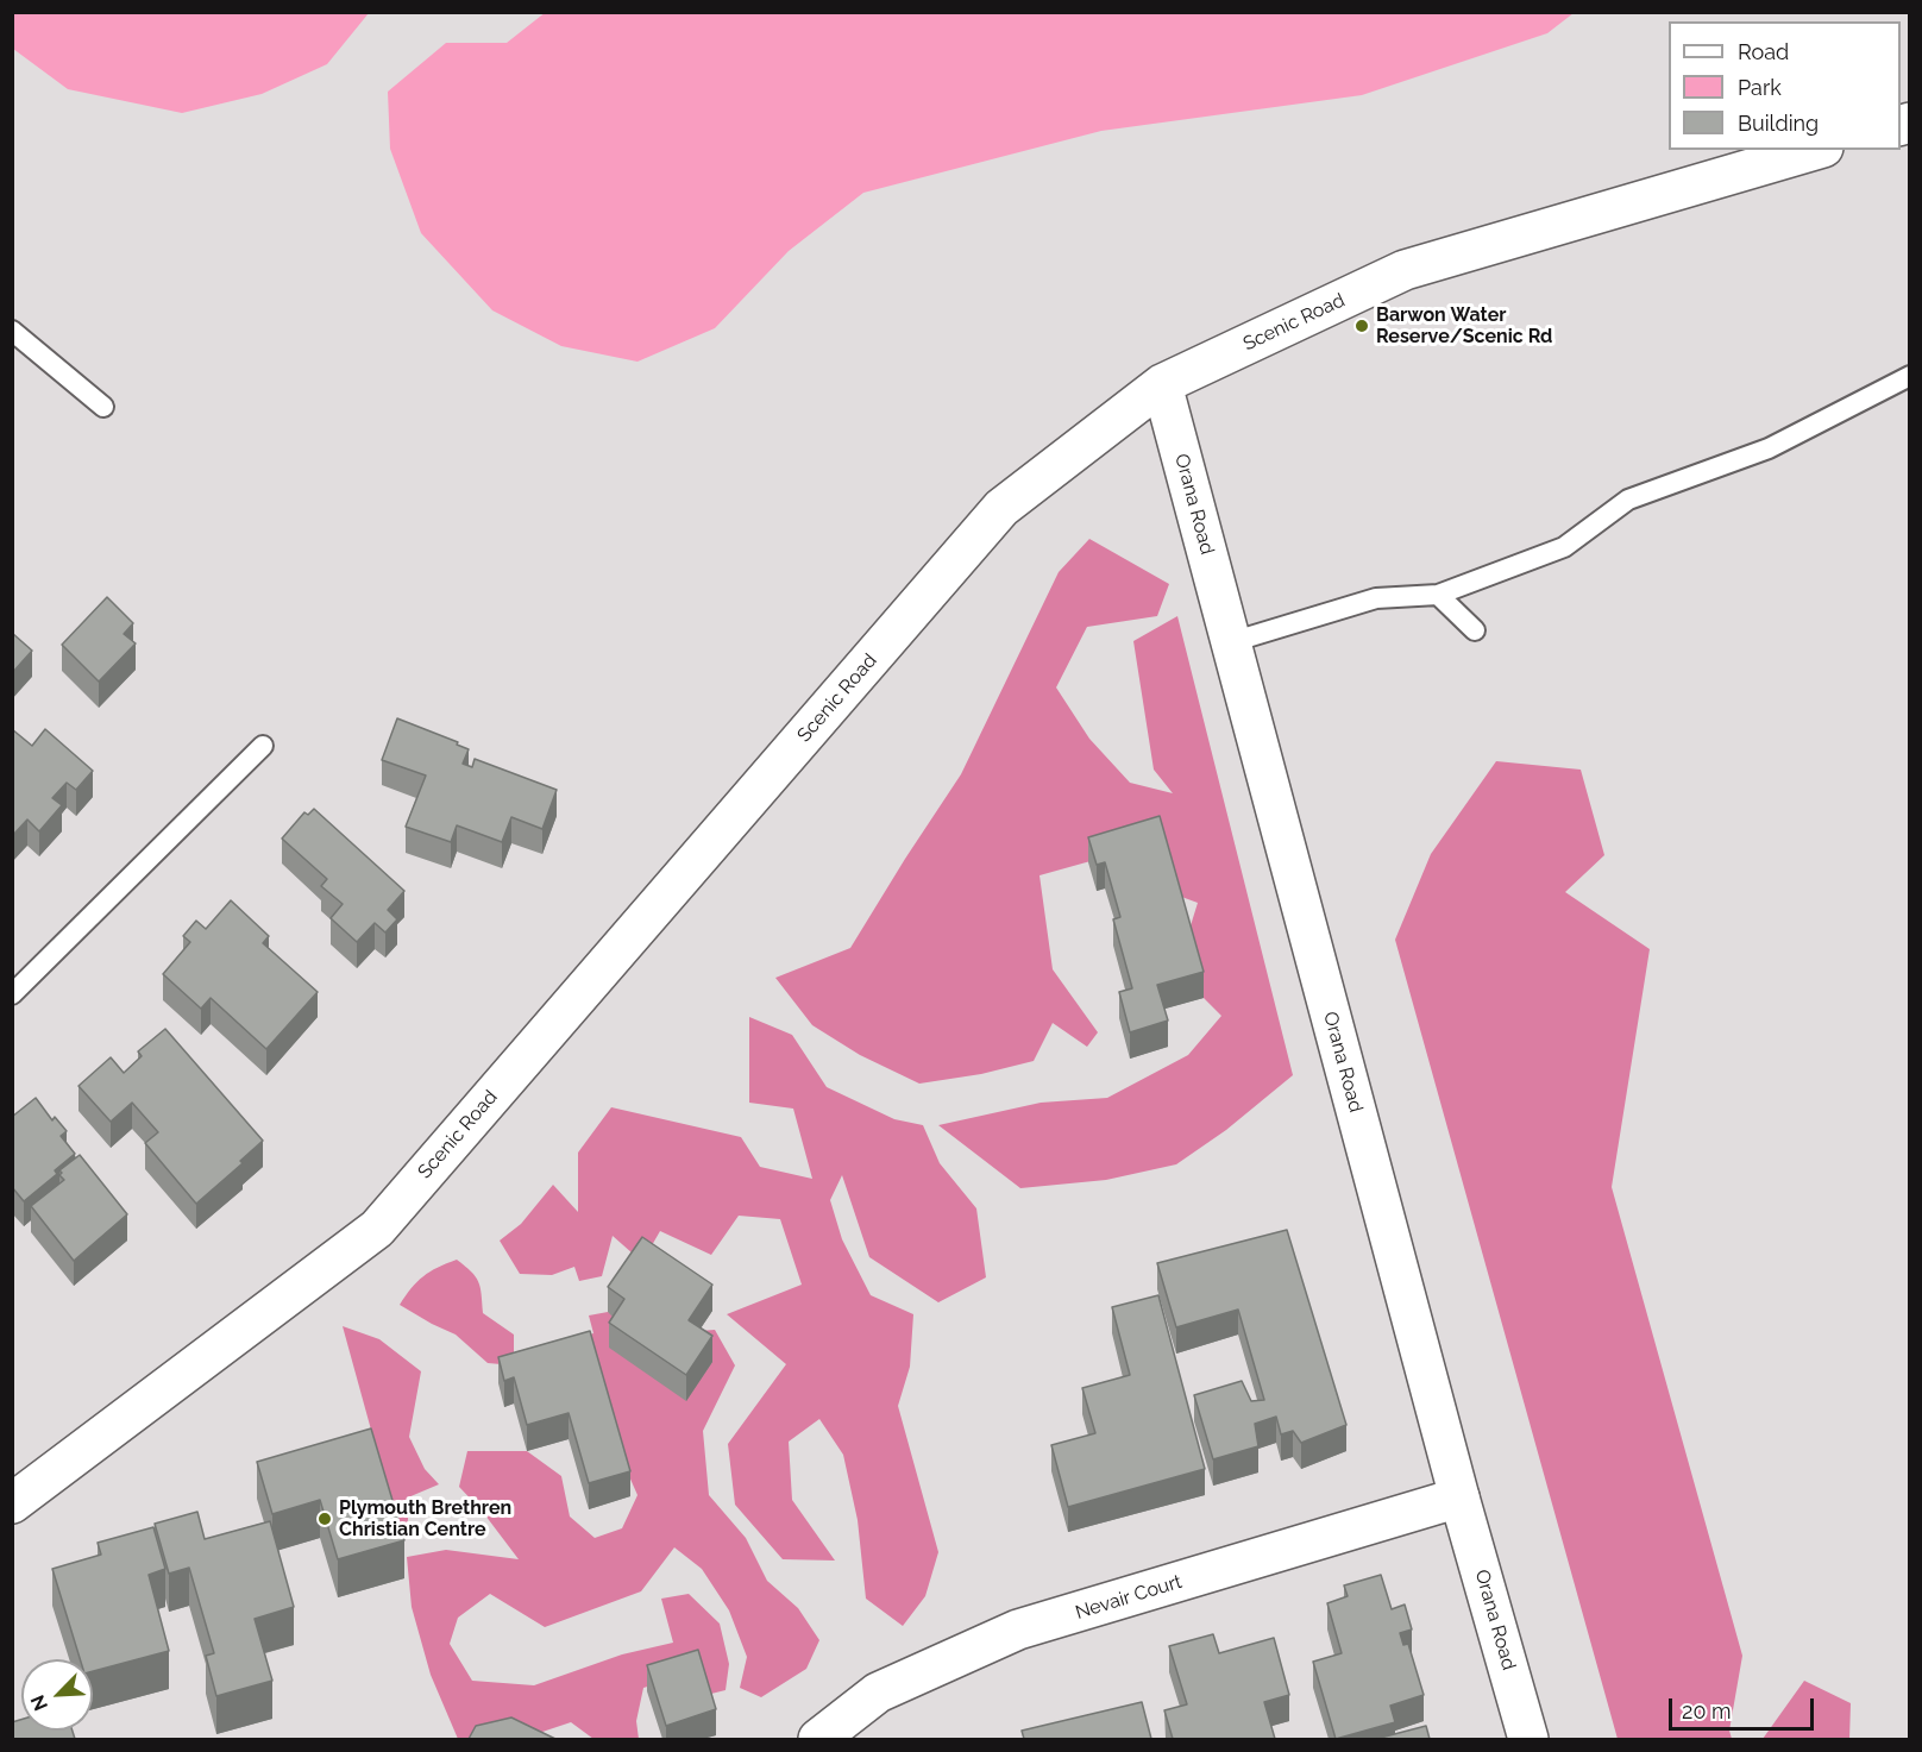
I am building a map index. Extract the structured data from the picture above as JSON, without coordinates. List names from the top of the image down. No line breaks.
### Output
{"streets":{"main road":["Scenic Road","Orana Road","Nevair Court"]},"crossings":[["Scenic Road","Orana Road"],["Orana Road","Nevair Court"]],"places":["Barwon Water Reserve/Scenic Rd","Plymouth Brethren Christian Centre"],"legend":["Road","Park","Building"],"scale_bar":"20 m","north":"bottom left"}
